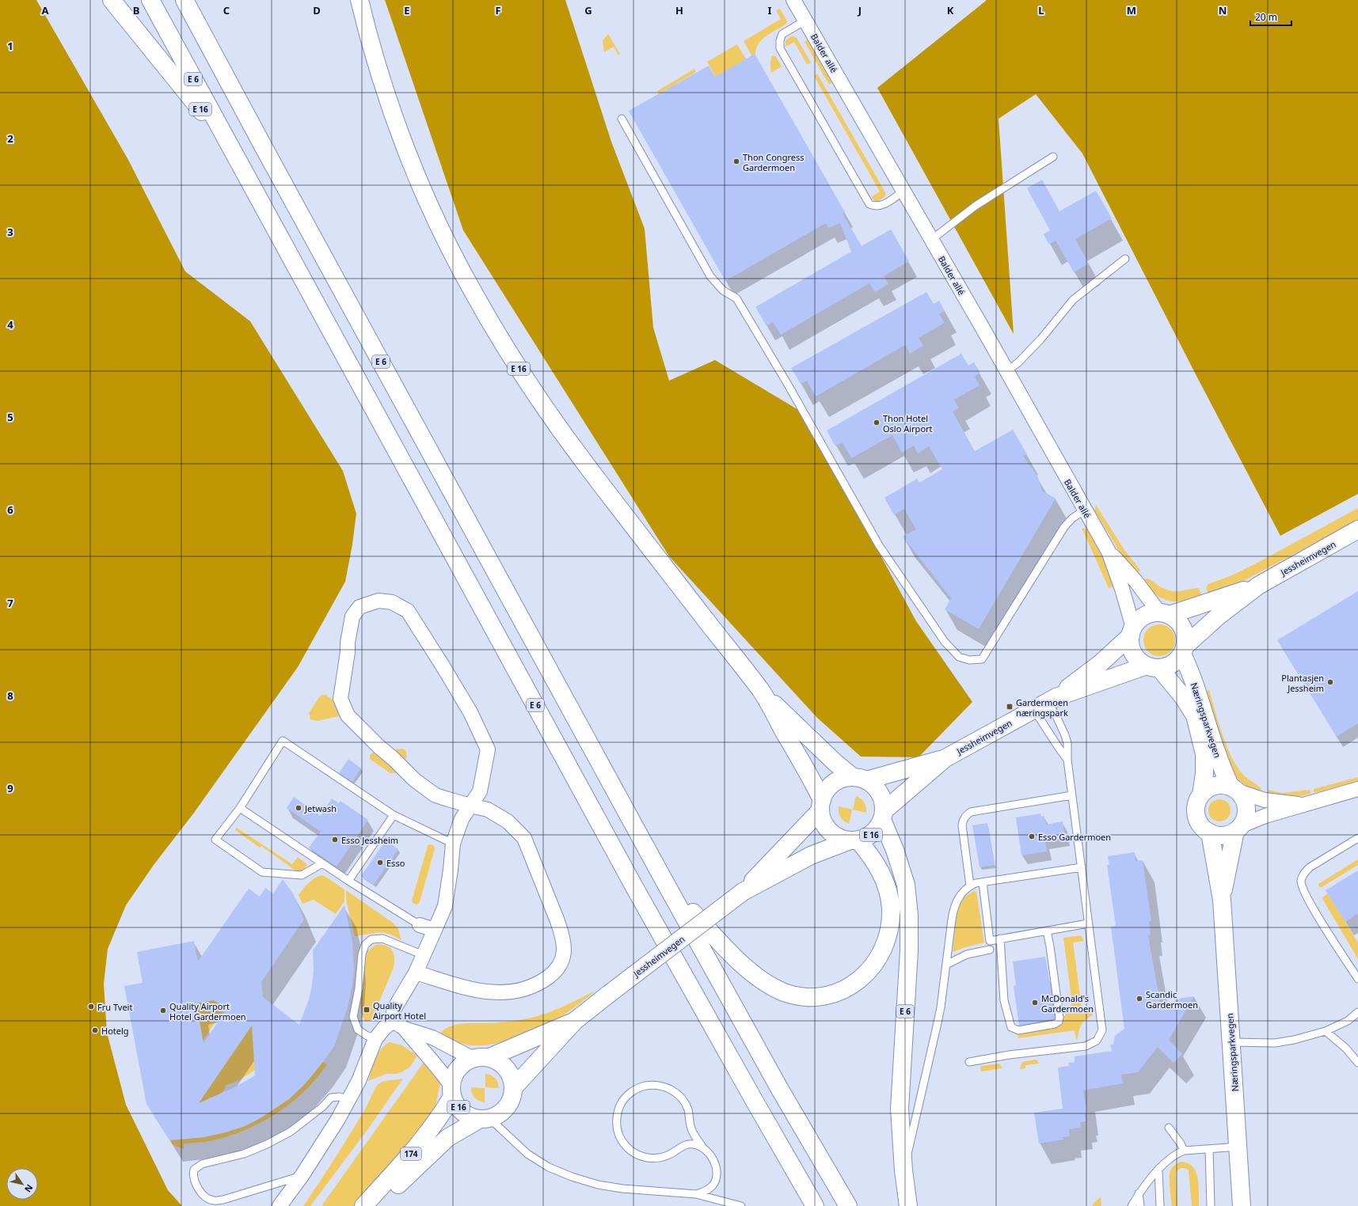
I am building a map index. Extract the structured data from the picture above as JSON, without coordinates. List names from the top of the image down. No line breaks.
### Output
{"streets":{"main road":["E 6","E 16","Jessheimvegen","Næringsparkvegen","174"],"street":["Balder allé"]},"crossings":[["Balder allé","Jessheimvegen"],["Balder allé","Næringsparkvegen"],["E 6","E 16"],["E 6","Jessheimvegen"],["E 16","Jessheimvegen"],["E 16","174"],["Jessheimvegen","Næringsparkvegen"],["Jessheimvegen","174"]],"places":{"other":["Thon Congress Gardermoen","Thon Hotel Oslo Airport","Plantasjen Jessheim","Jetwash","Esso Gardermoen","Esso Jessheim","Esso","Scandic Gardermoen","McDonald's Gardermoen","Fru Tveit","Quality Airport Hotel Gardermoen","Hotelg"],"transit":["Gardermoen næringspark","Quality Airport Hotel"]},"scale_bar":"20 m","north":"bottom right","grid":{"columns":["A","B","C","D","E","F","G","H","I","J","K","L","M","N"],"rows":["1","2","3","4","5","6","7","8","9"]}}
